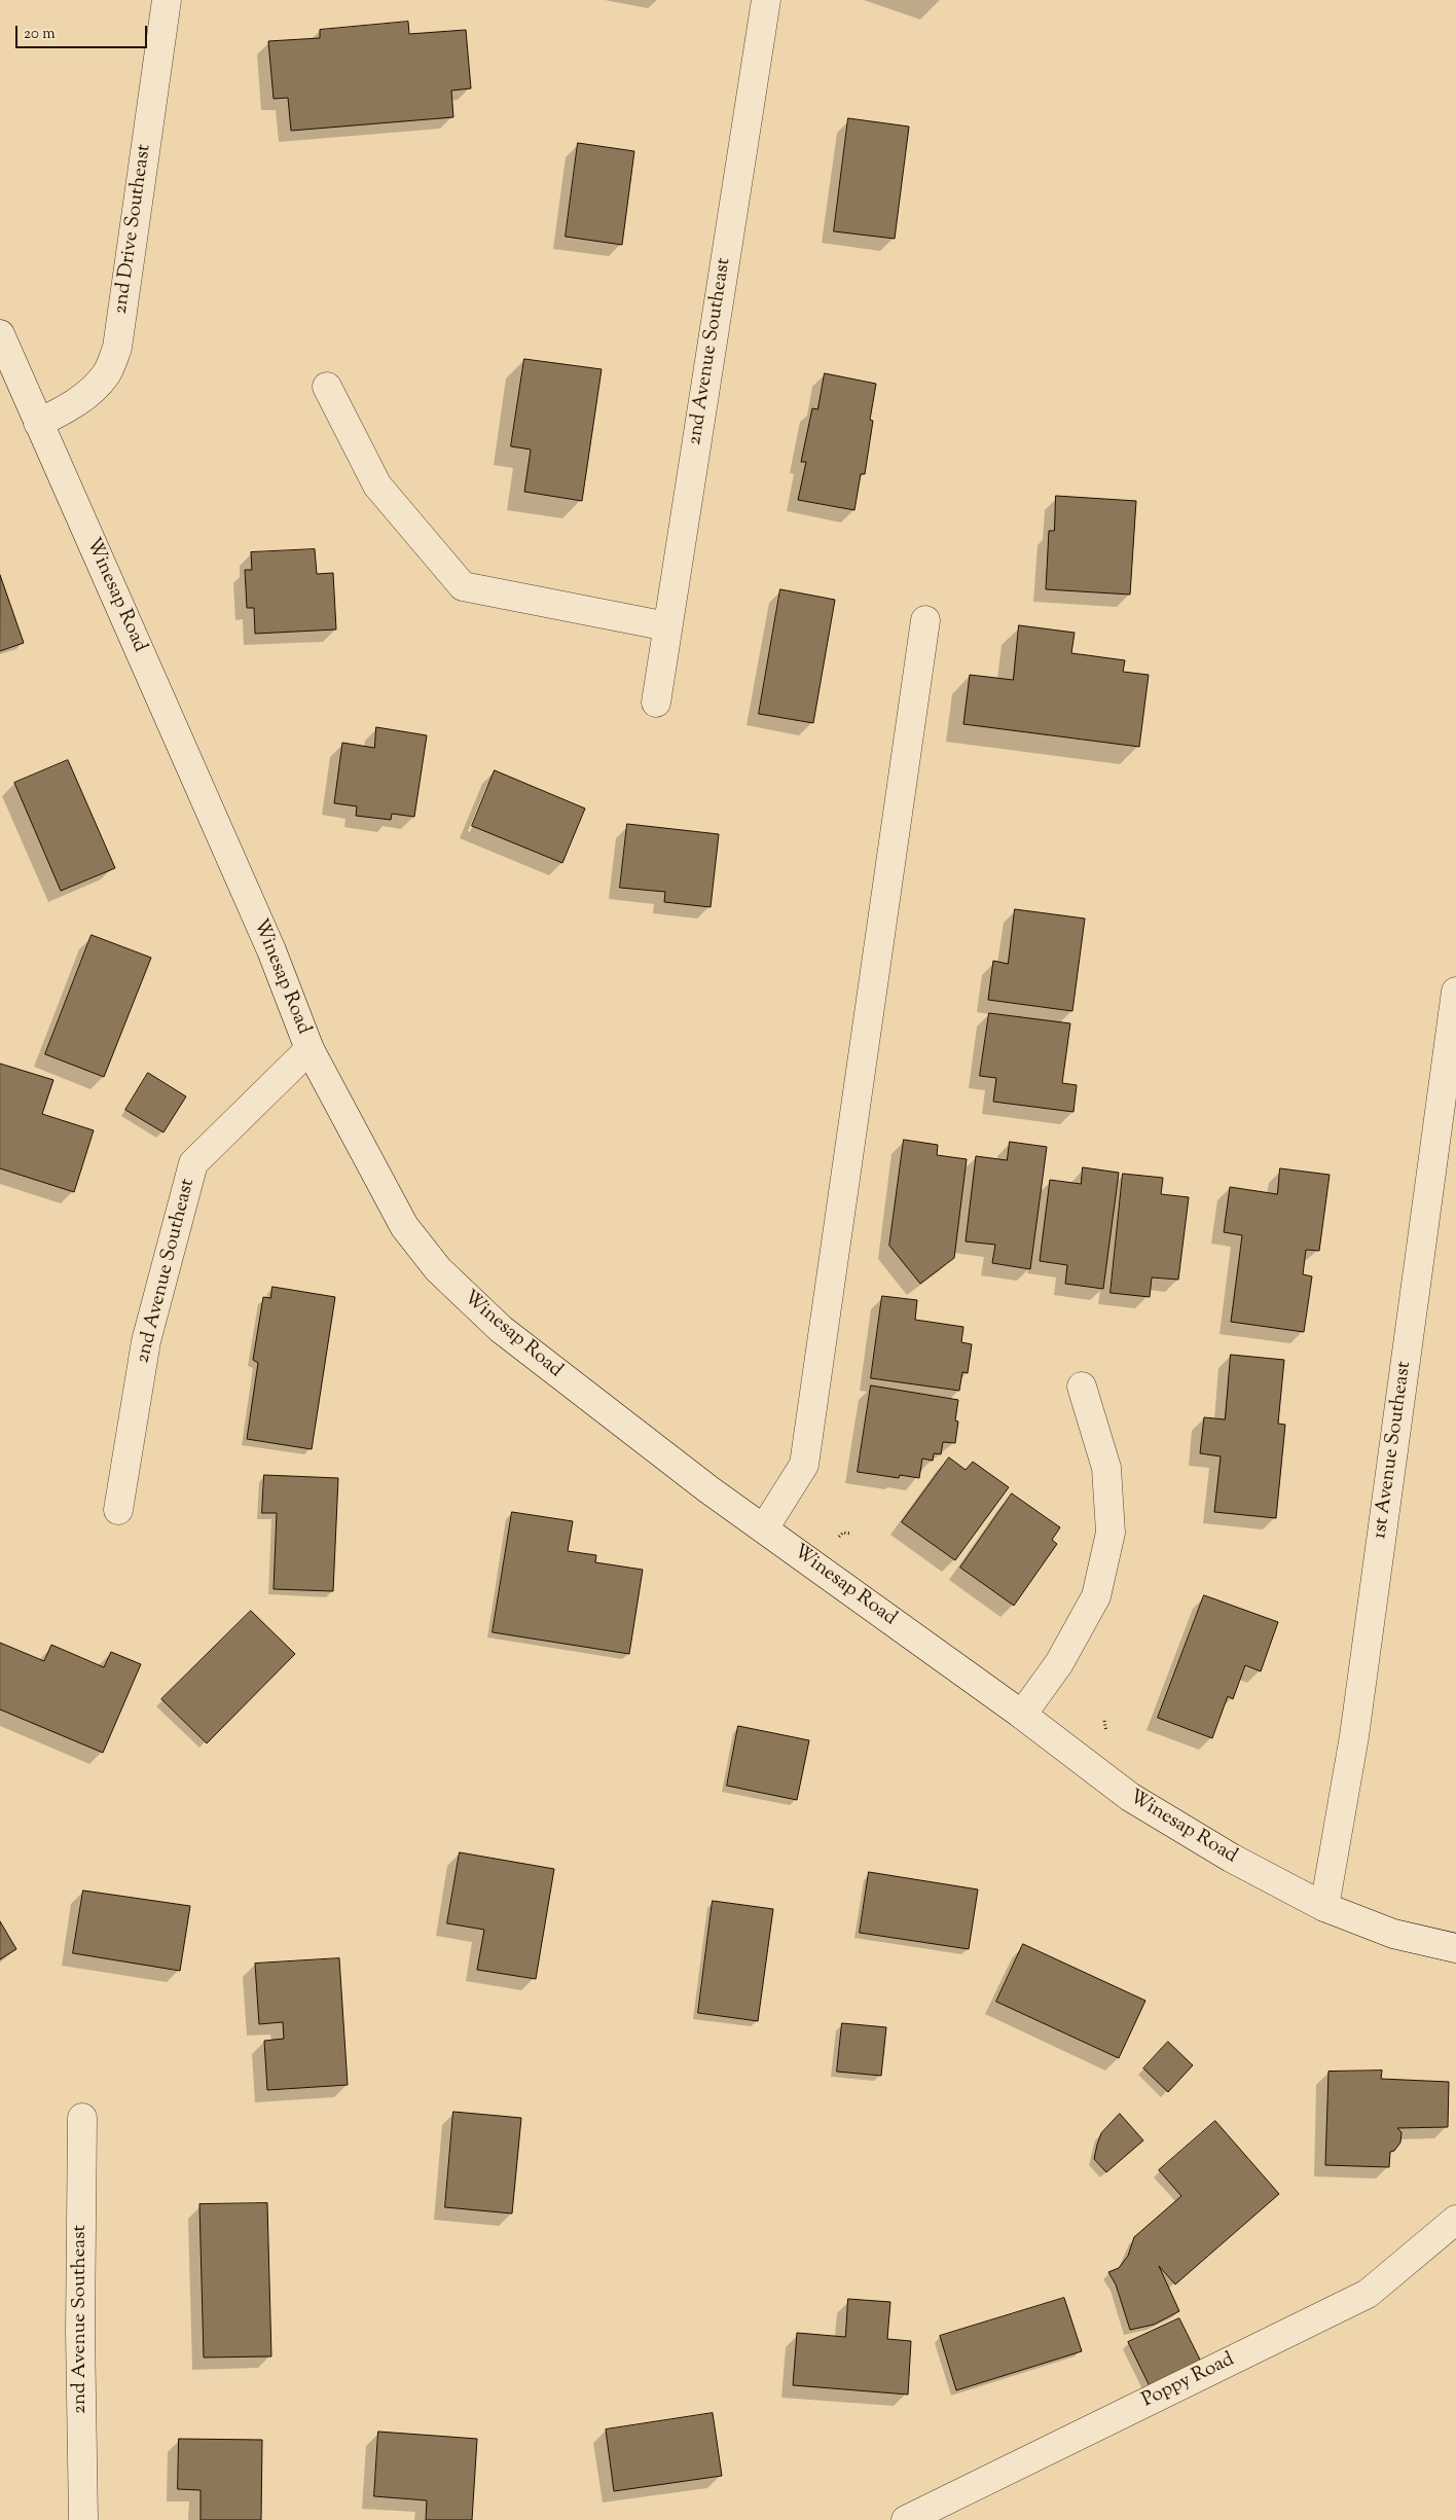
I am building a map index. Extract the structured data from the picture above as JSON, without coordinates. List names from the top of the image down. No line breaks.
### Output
{"streets":{"street":["2nd Drive Southeast","2nd Avenue Southeast","Winesap Road","1st Avenue Southeast","Poppy Road"]},"crossings":[["2nd Drive Southeast","Winesap Road"],["2nd Avenue Southeast","Winesap Road"],["Winesap Road","1st Avenue Southeast"]],"scale_bar":"20 m"}
